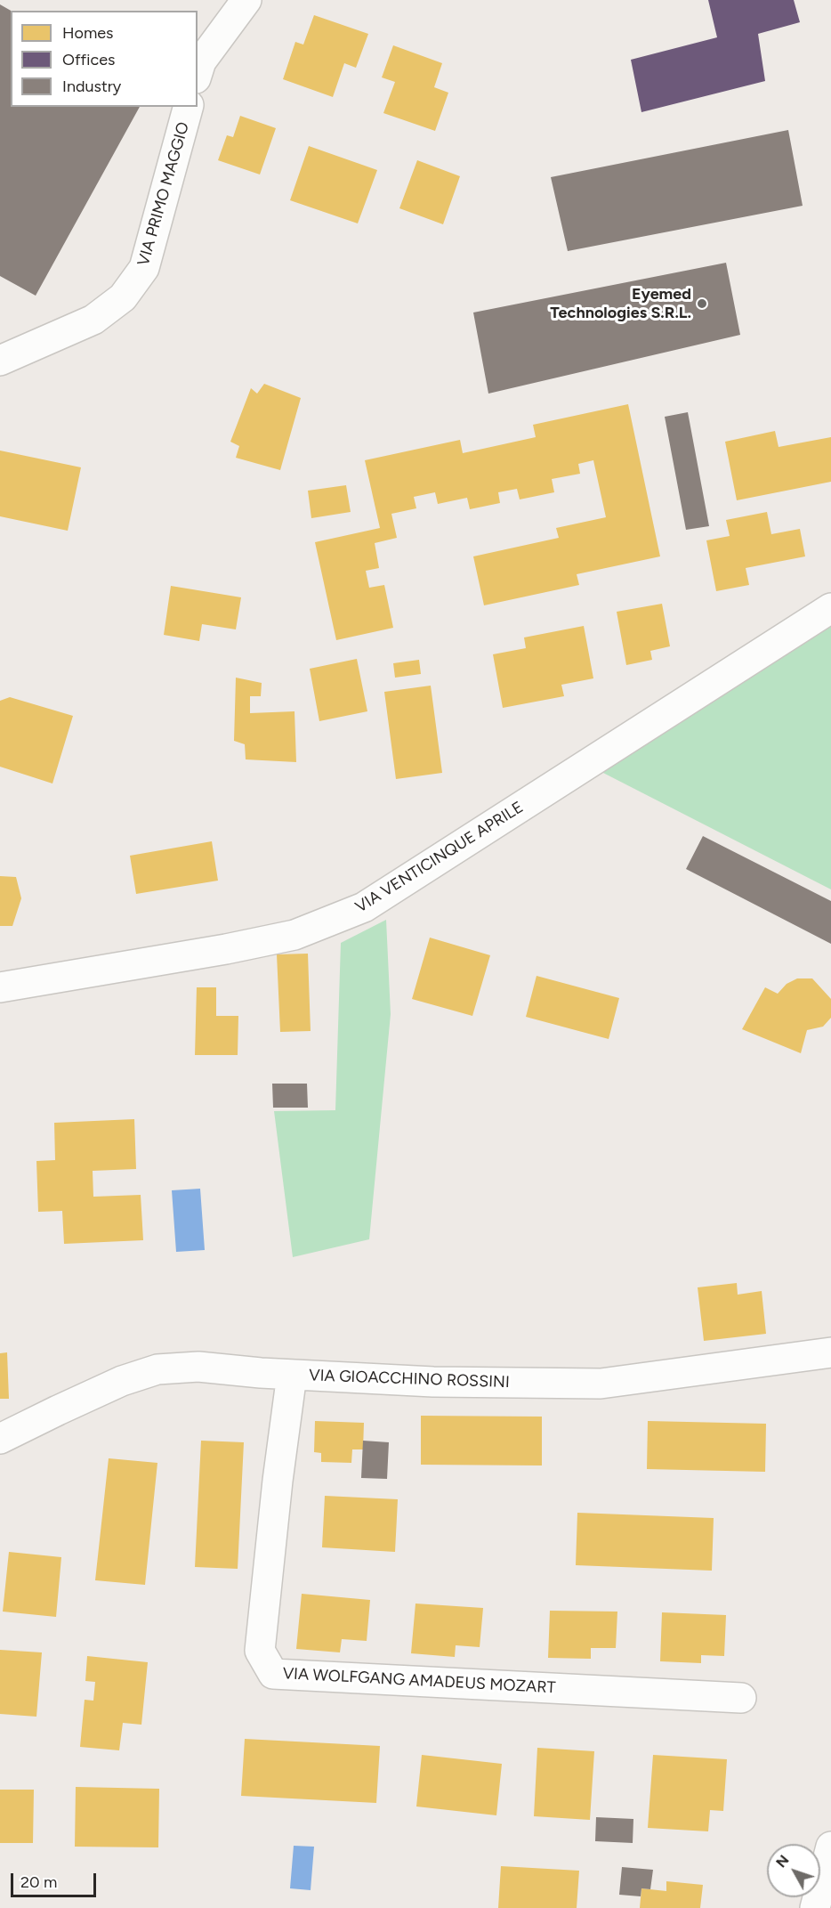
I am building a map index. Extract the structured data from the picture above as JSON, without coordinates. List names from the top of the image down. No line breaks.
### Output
{"streets":{"street":["VIA PRIMO MAGGIO","VIA VENTICINQUE APRILE","VIA GIOACCHINO ROSSINI","VIA WOLFGANG AMADEUS MOZART"]},"crossings":[["VIA GIOACCHINO ROSSINI","VIA WOLFGANG AMADEUS MOZART"]],"places":["Eyemed Technologies S.R.L."],"legend":["Homes","Offices","Industry"],"scale_bar":"20 m","north":"top left"}
